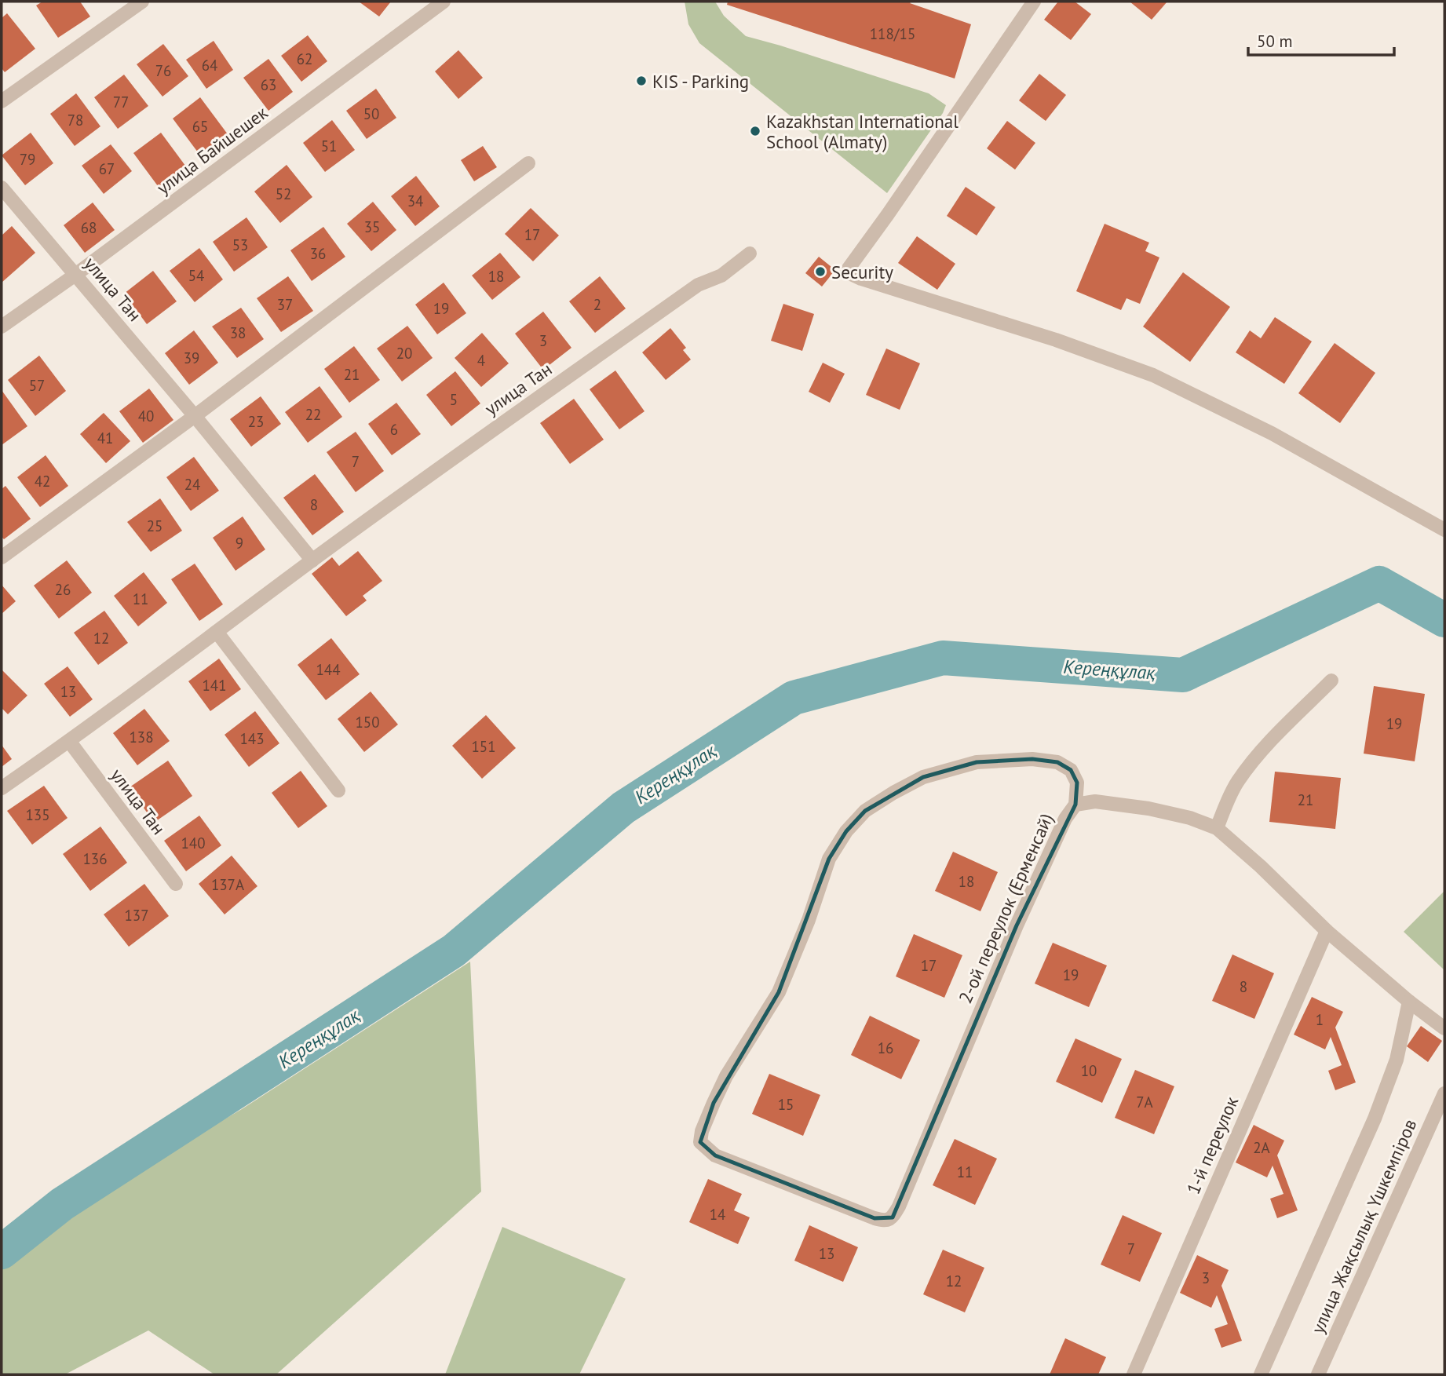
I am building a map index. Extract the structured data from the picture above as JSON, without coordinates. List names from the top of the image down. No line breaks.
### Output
{"streets":{"street":["улица Байшешек","улица Тан","2-ой переулок (Ерменсай)","1-й переулок","улица Жақсылық Үшкемпіров"]},"crossings":[["улица Байшешек","улица Тан"],["2-ой переулок (Ерменсай)","1-й переулок"]],"water":["Кереңқұлақ"],"places":["KIS - Parking","Kazakhstan International School (Almaty)","Security"],"house_numbers":["118/15","62","64","76","63","77","50","78","65","51","79","67","52","34","35","68","17","53","36","54","18","37","2","19","38","3","20","39","4","21","57","5","22","40","23","6","41","7","42","24","8","25","9","26","11","12","144","141","13","150","19","138","143","151","21","135","140","136","18","137А","137","17","19","8","1","16","10","7А","15","2А","11","14","7","13","3","12"],"scale_bar":"50 m"}
